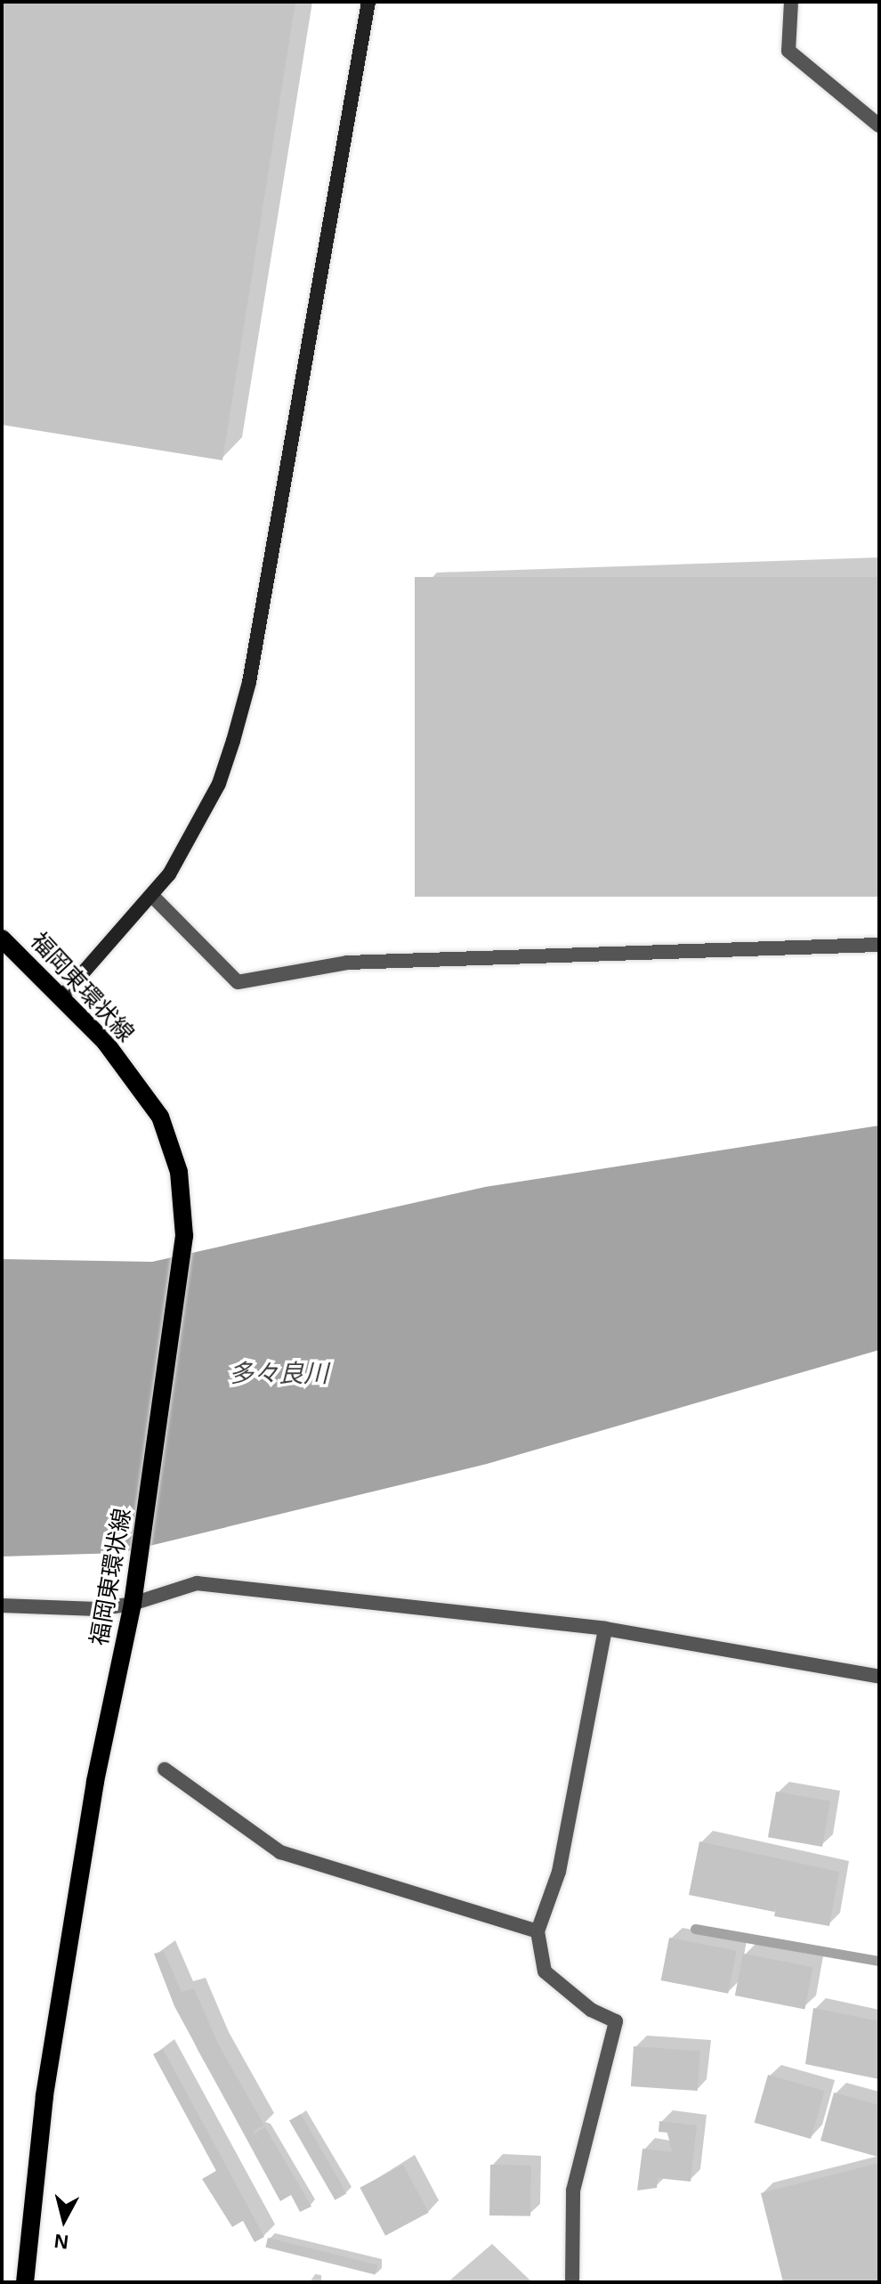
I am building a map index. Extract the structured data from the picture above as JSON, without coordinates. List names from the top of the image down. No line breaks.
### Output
{"streets":{"main road":["福岡東環状線"]},"water":["多々良川"],"north":"bottom"}
